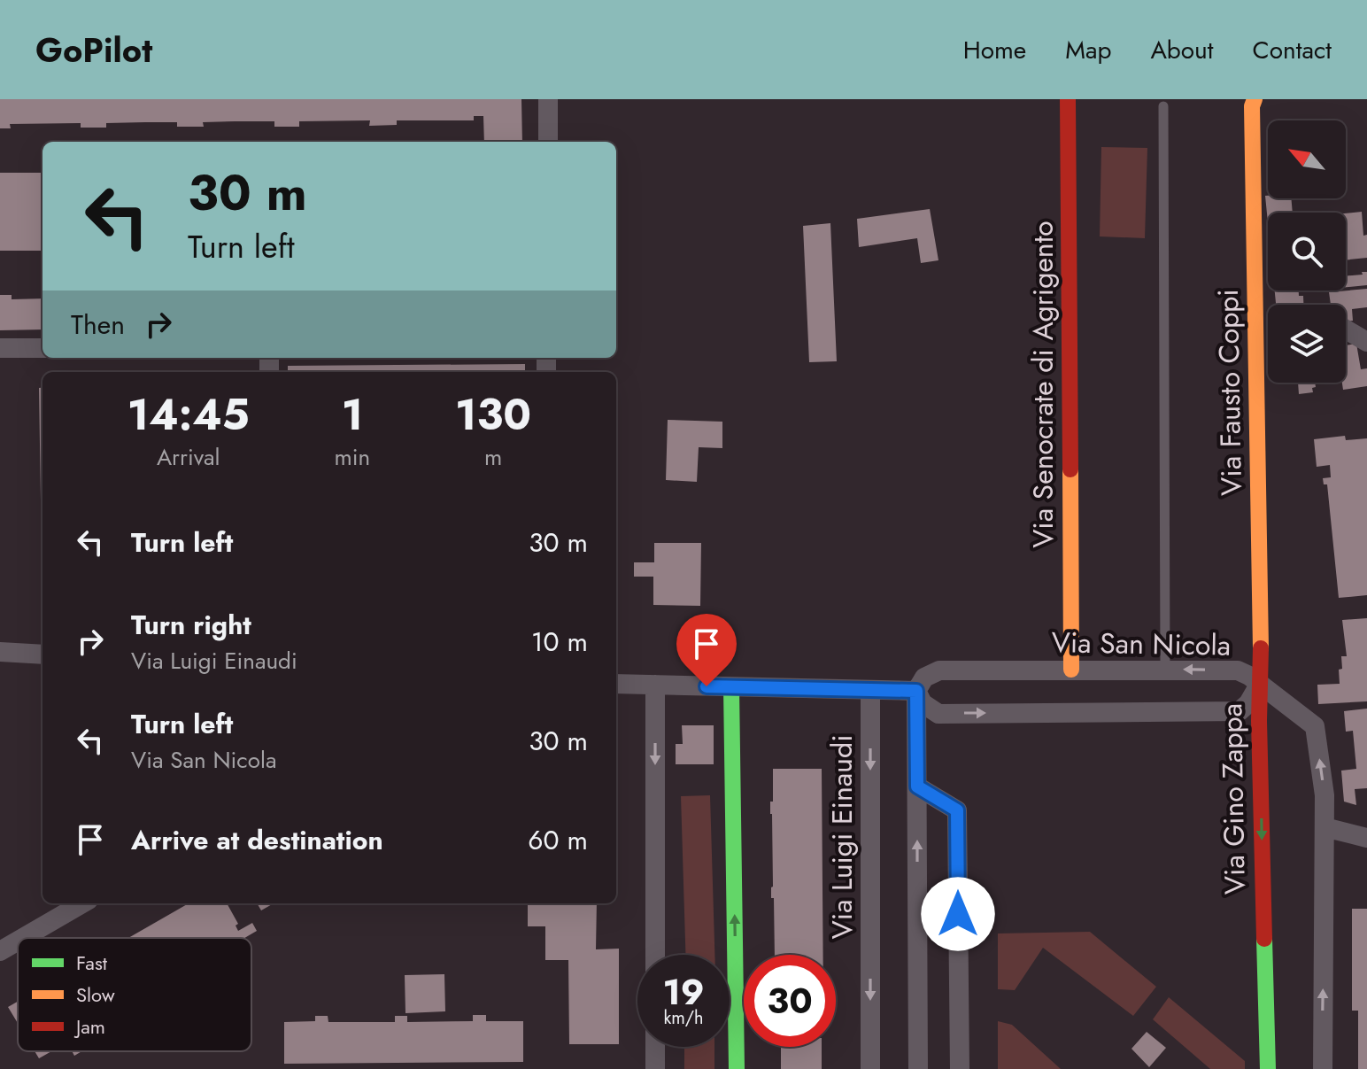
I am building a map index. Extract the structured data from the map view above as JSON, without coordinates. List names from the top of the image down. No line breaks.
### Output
{"streets":{"street":["Via Senocrate di Agrigento","Via Fausto Coppi","Via San Nicola","Via Gino Zappa","Via Luigi Einaudi"]},"crossings":[["Via Senocrate di Agrigento","Via San Nicola"],["Via Fausto Coppi","Via San Nicola"],["Via Fausto Coppi","Via Gino Zappa"],["Via San Nicola","Via Gino Zappa"]],"legend":["Fast","Slow","Jam"],"north":"top left","page":{"header":"GoPilot","nav":["Home","Map","About","Contact"],"turn":["30 m","Turn left"],"then":"Then","eta":["14:45","Arrival","1","min","130","m"],"list":[{"name":"Turn left","value":"30 m"},{"name":"Turn right","note":"Via Luigi Einaudi","value":"10 m"},{"name":"Turn left","note":"Via San Nicola","value":"30 m"},{"name":"Arrive at destination","value":"60 m"}],"speed":"19 km/h","limit":"30"}}
